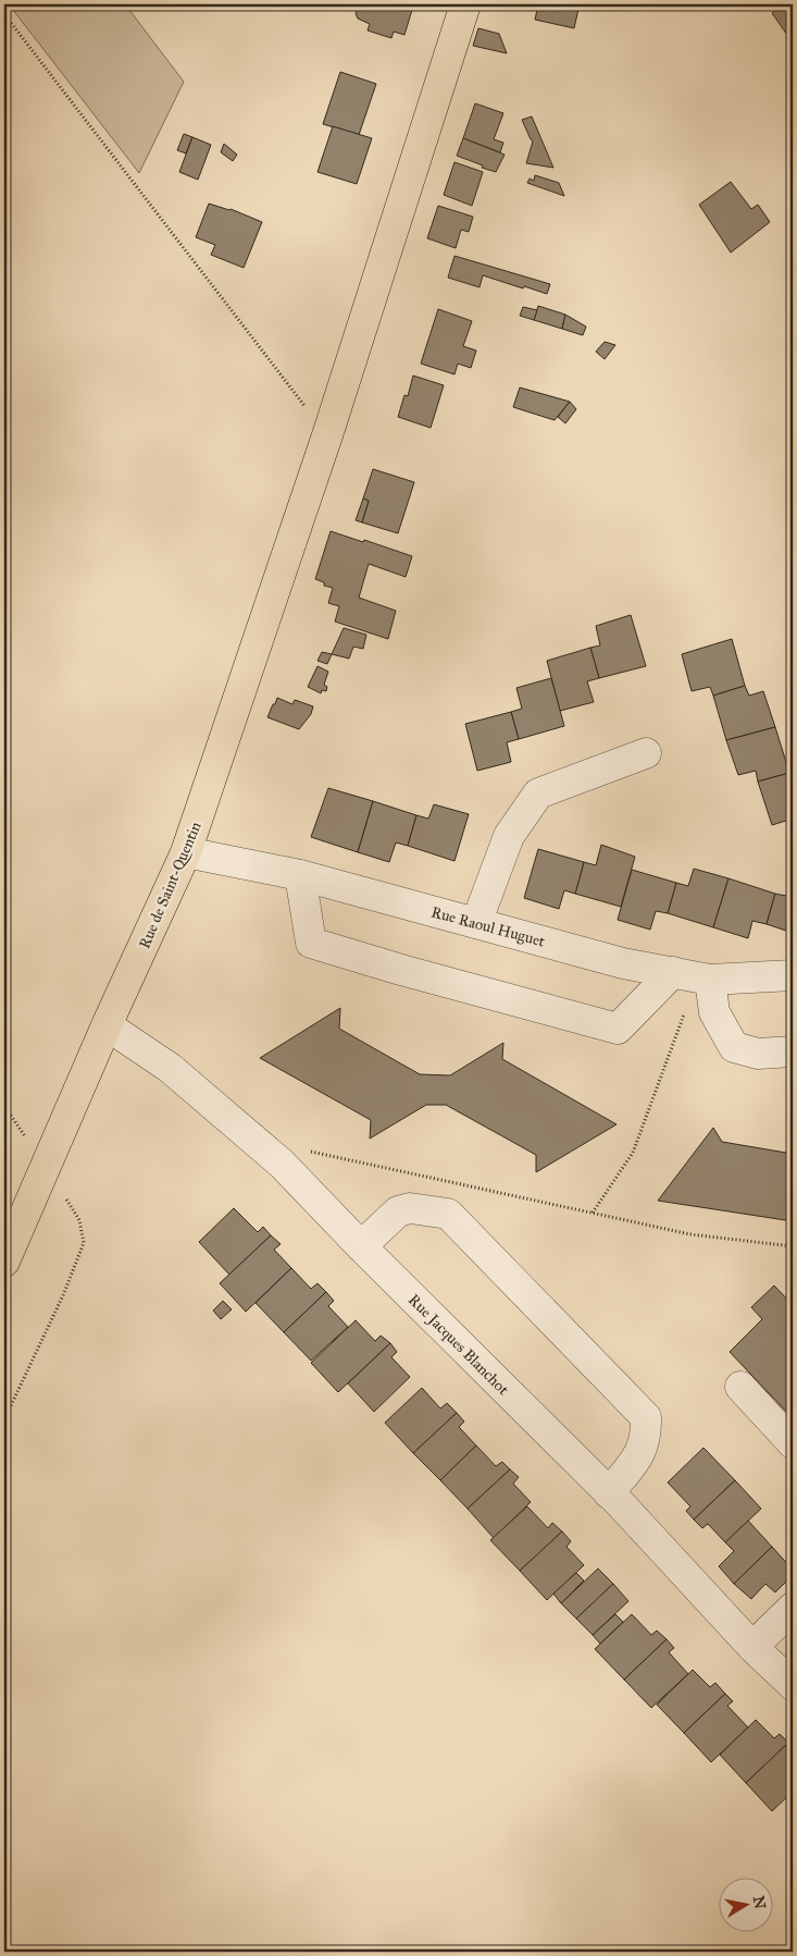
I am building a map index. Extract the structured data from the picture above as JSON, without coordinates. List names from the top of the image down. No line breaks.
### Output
{"streets":{"main road":["Rue de Saint-Quentin"],"street":["Rue Raoul Huguet","Rue Jacques Blanchot"]},"crossings":[["Rue de Saint-Quentin","Rue Raoul Huguet"],["Rue de Saint-Quentin","Rue Jacques Blanchot"]],"north":"right"}
